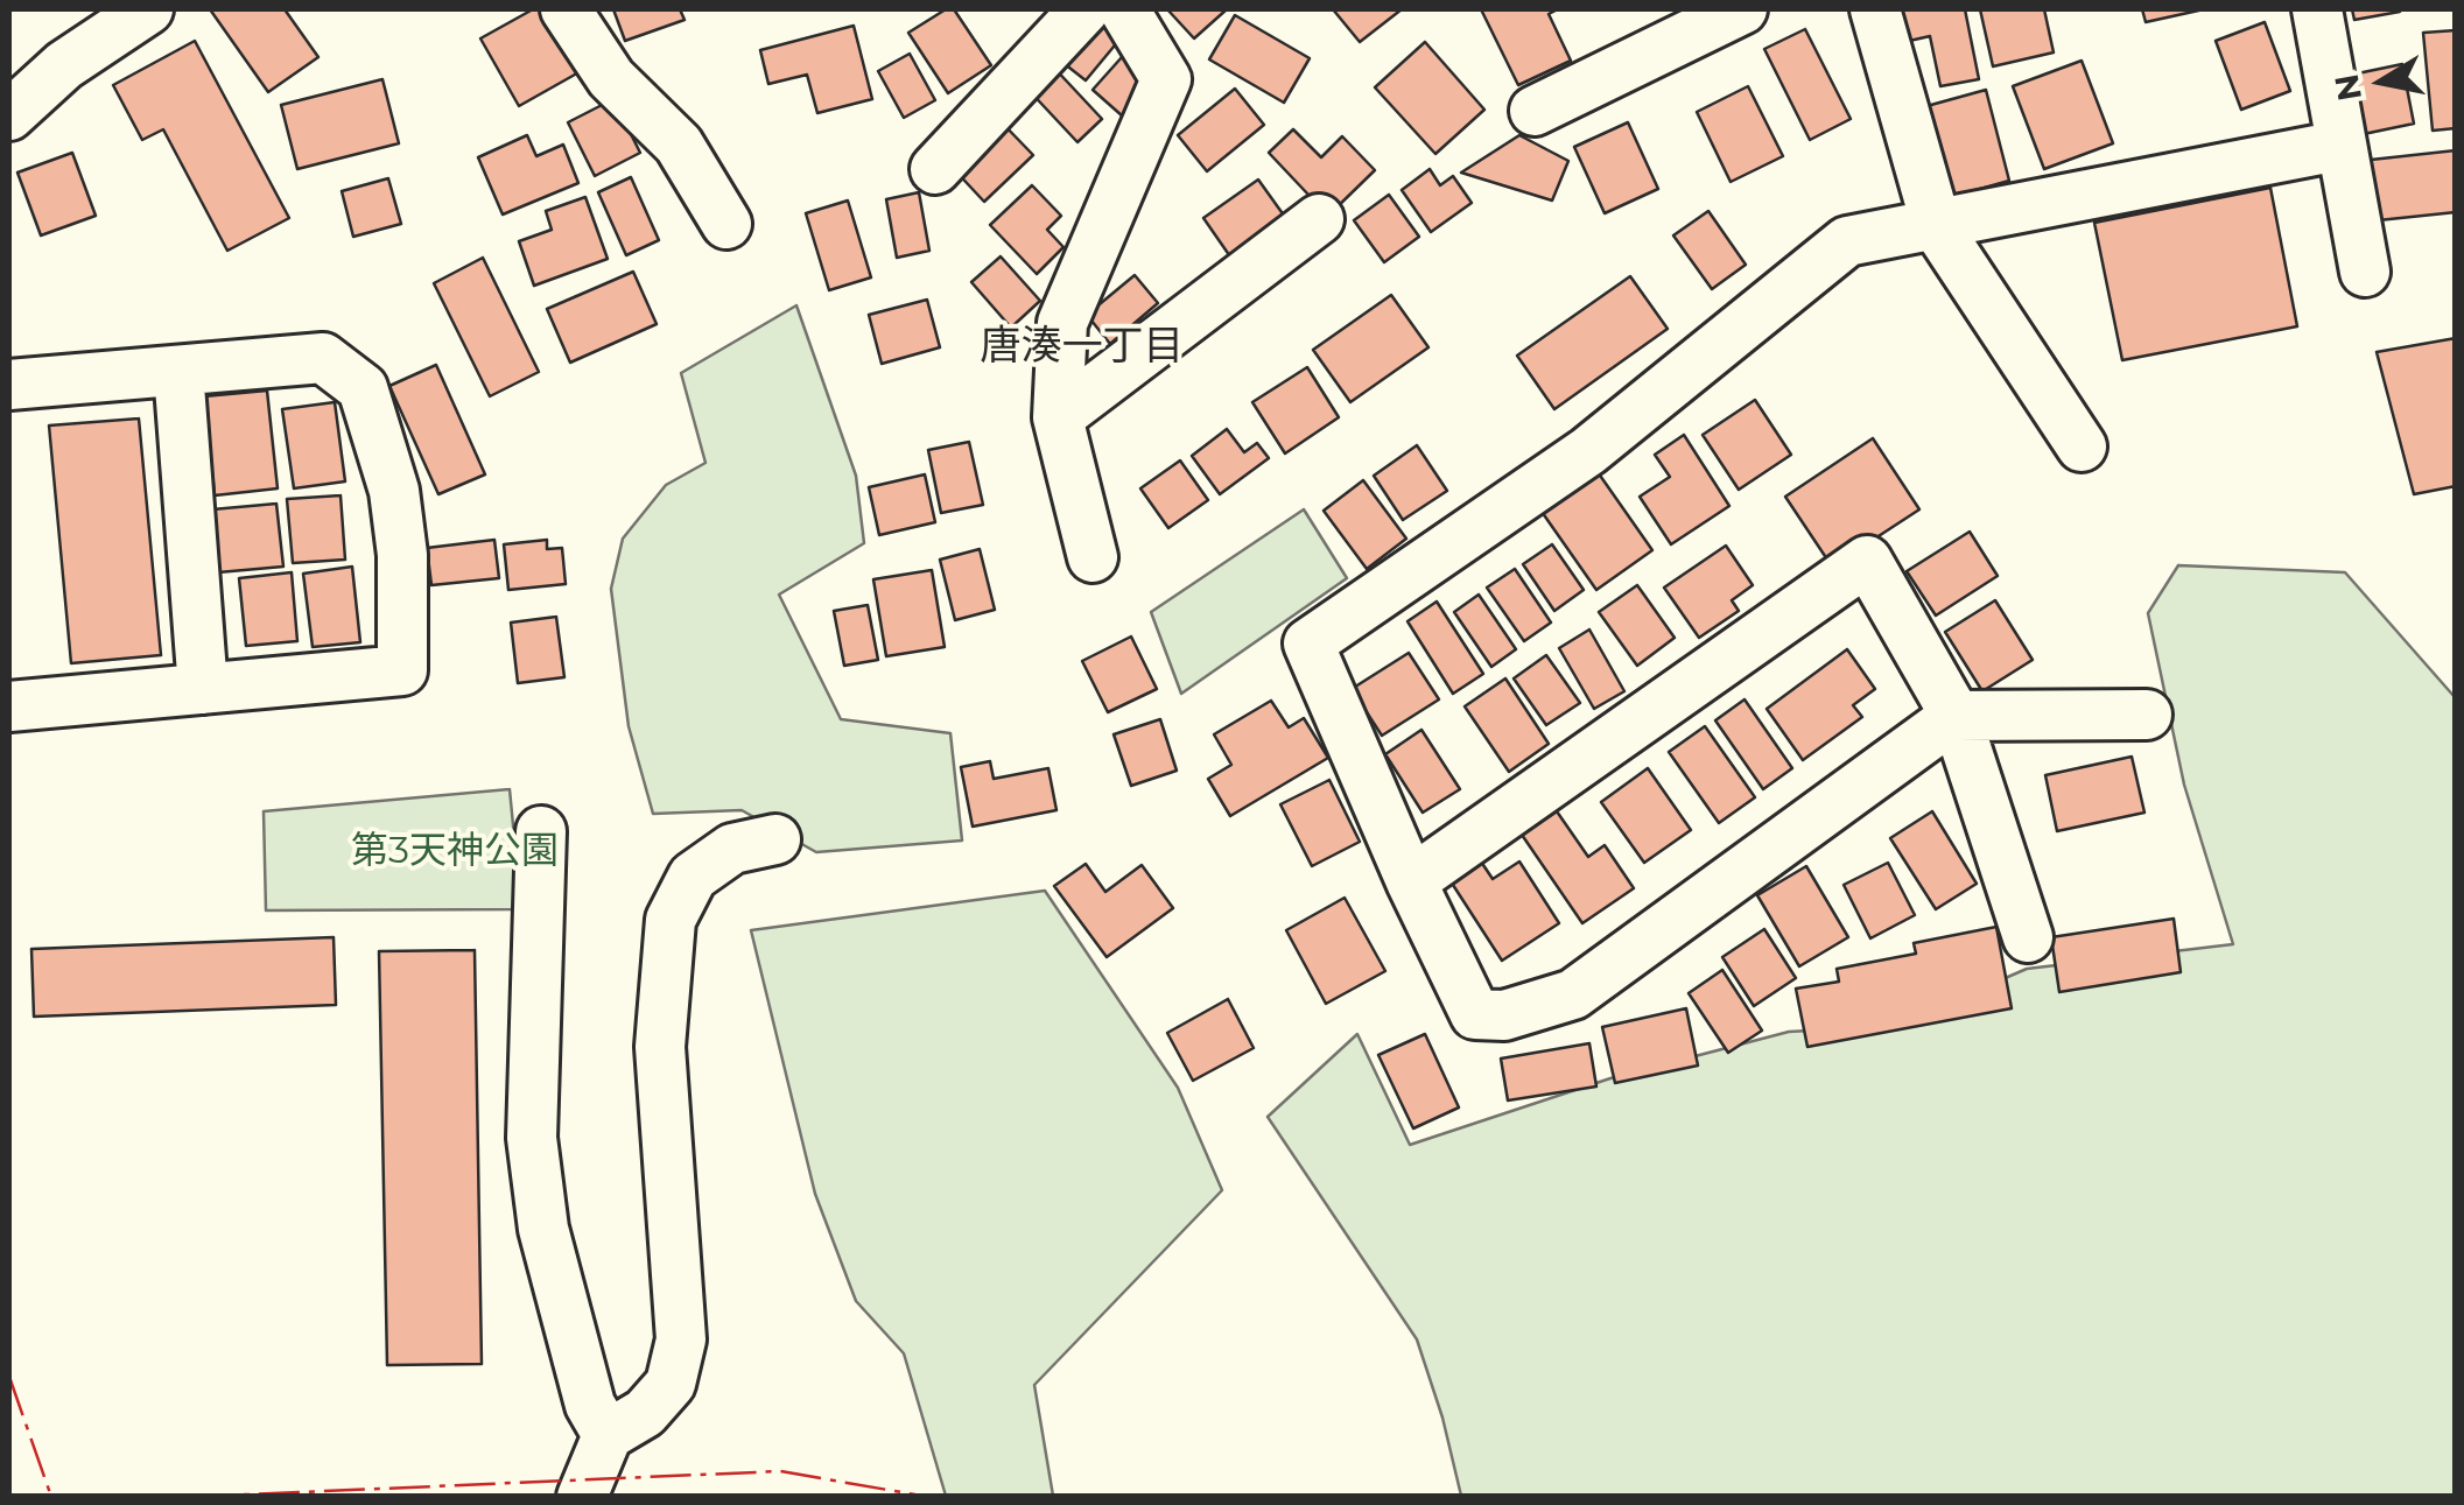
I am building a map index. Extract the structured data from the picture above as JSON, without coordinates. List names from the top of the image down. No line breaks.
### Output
{"districts":["唐湊一丁目"],"parks":["第3天神公園"],"north":"left"}
